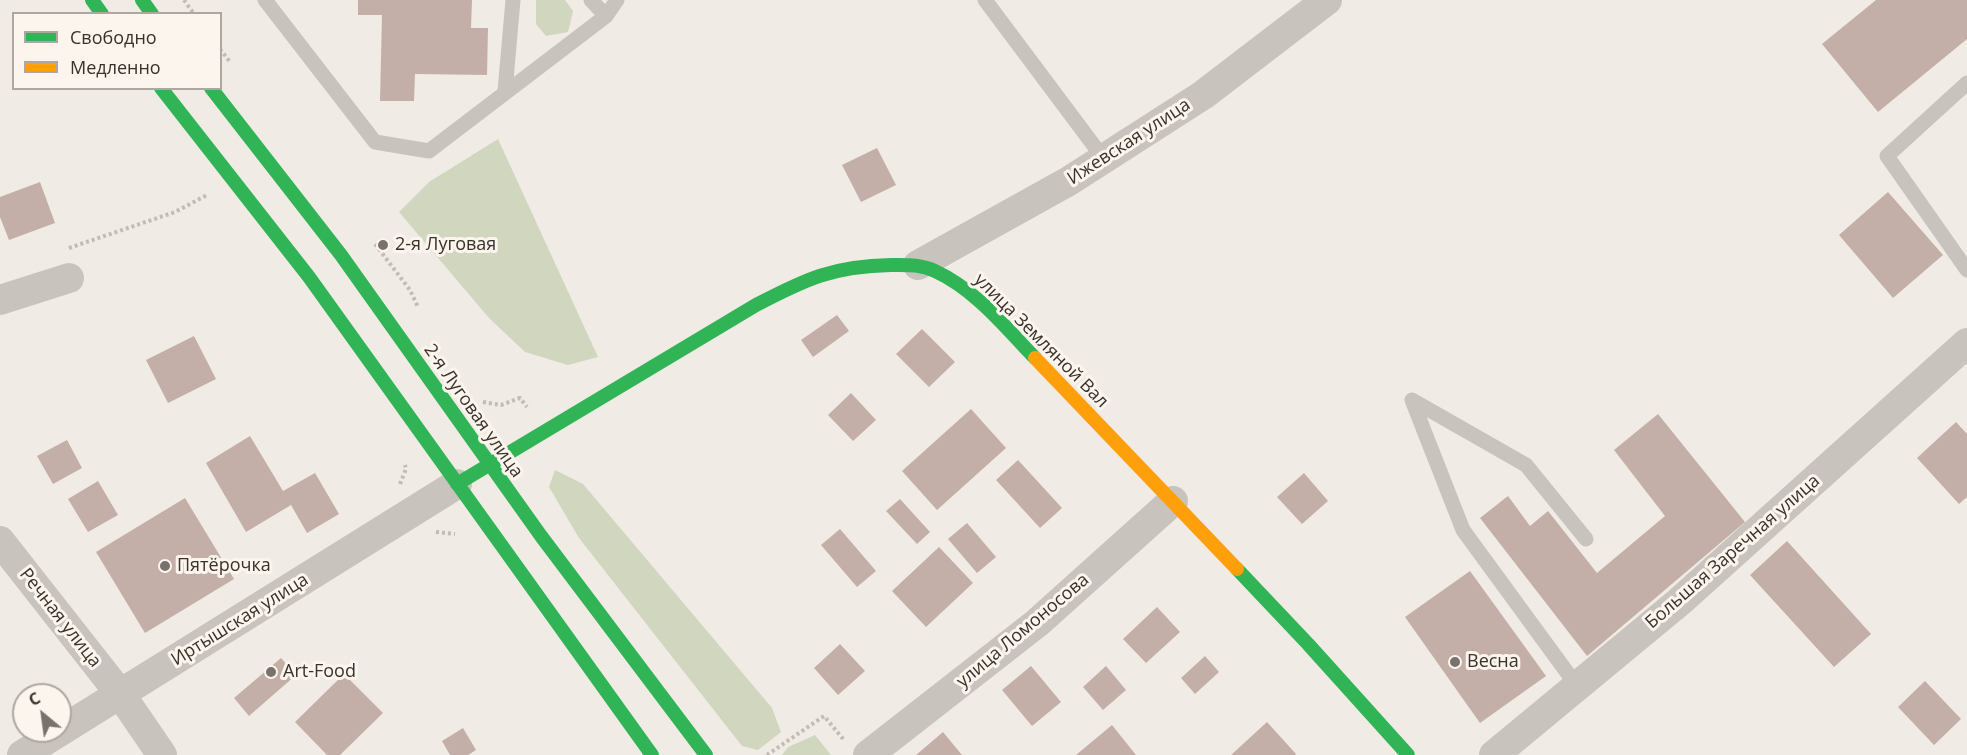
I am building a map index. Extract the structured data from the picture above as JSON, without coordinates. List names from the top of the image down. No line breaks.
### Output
{"streets":{"main road":["улица Земляной Вал","2-я Луговая улица"],"street":["Ижевская улица","Большая Заречная улица","Речная улица","Иртышская улица","улица Ломоносова"]},"crossings":[["Ижевская улица","улица Земляной Вал"],["улица Земляной Вал","2-я Луговая улица"],["улица Земляной Вал","Иртышская улица"],["улица Земляной Вал","улица Ломоносова"],["Речная улица","Иртышская улица"]],"places":["2-я Луговая","Пятёрочка","Весна","Art-Food"],"legend":["Свободно","Медленно"],"north":"top left"}
